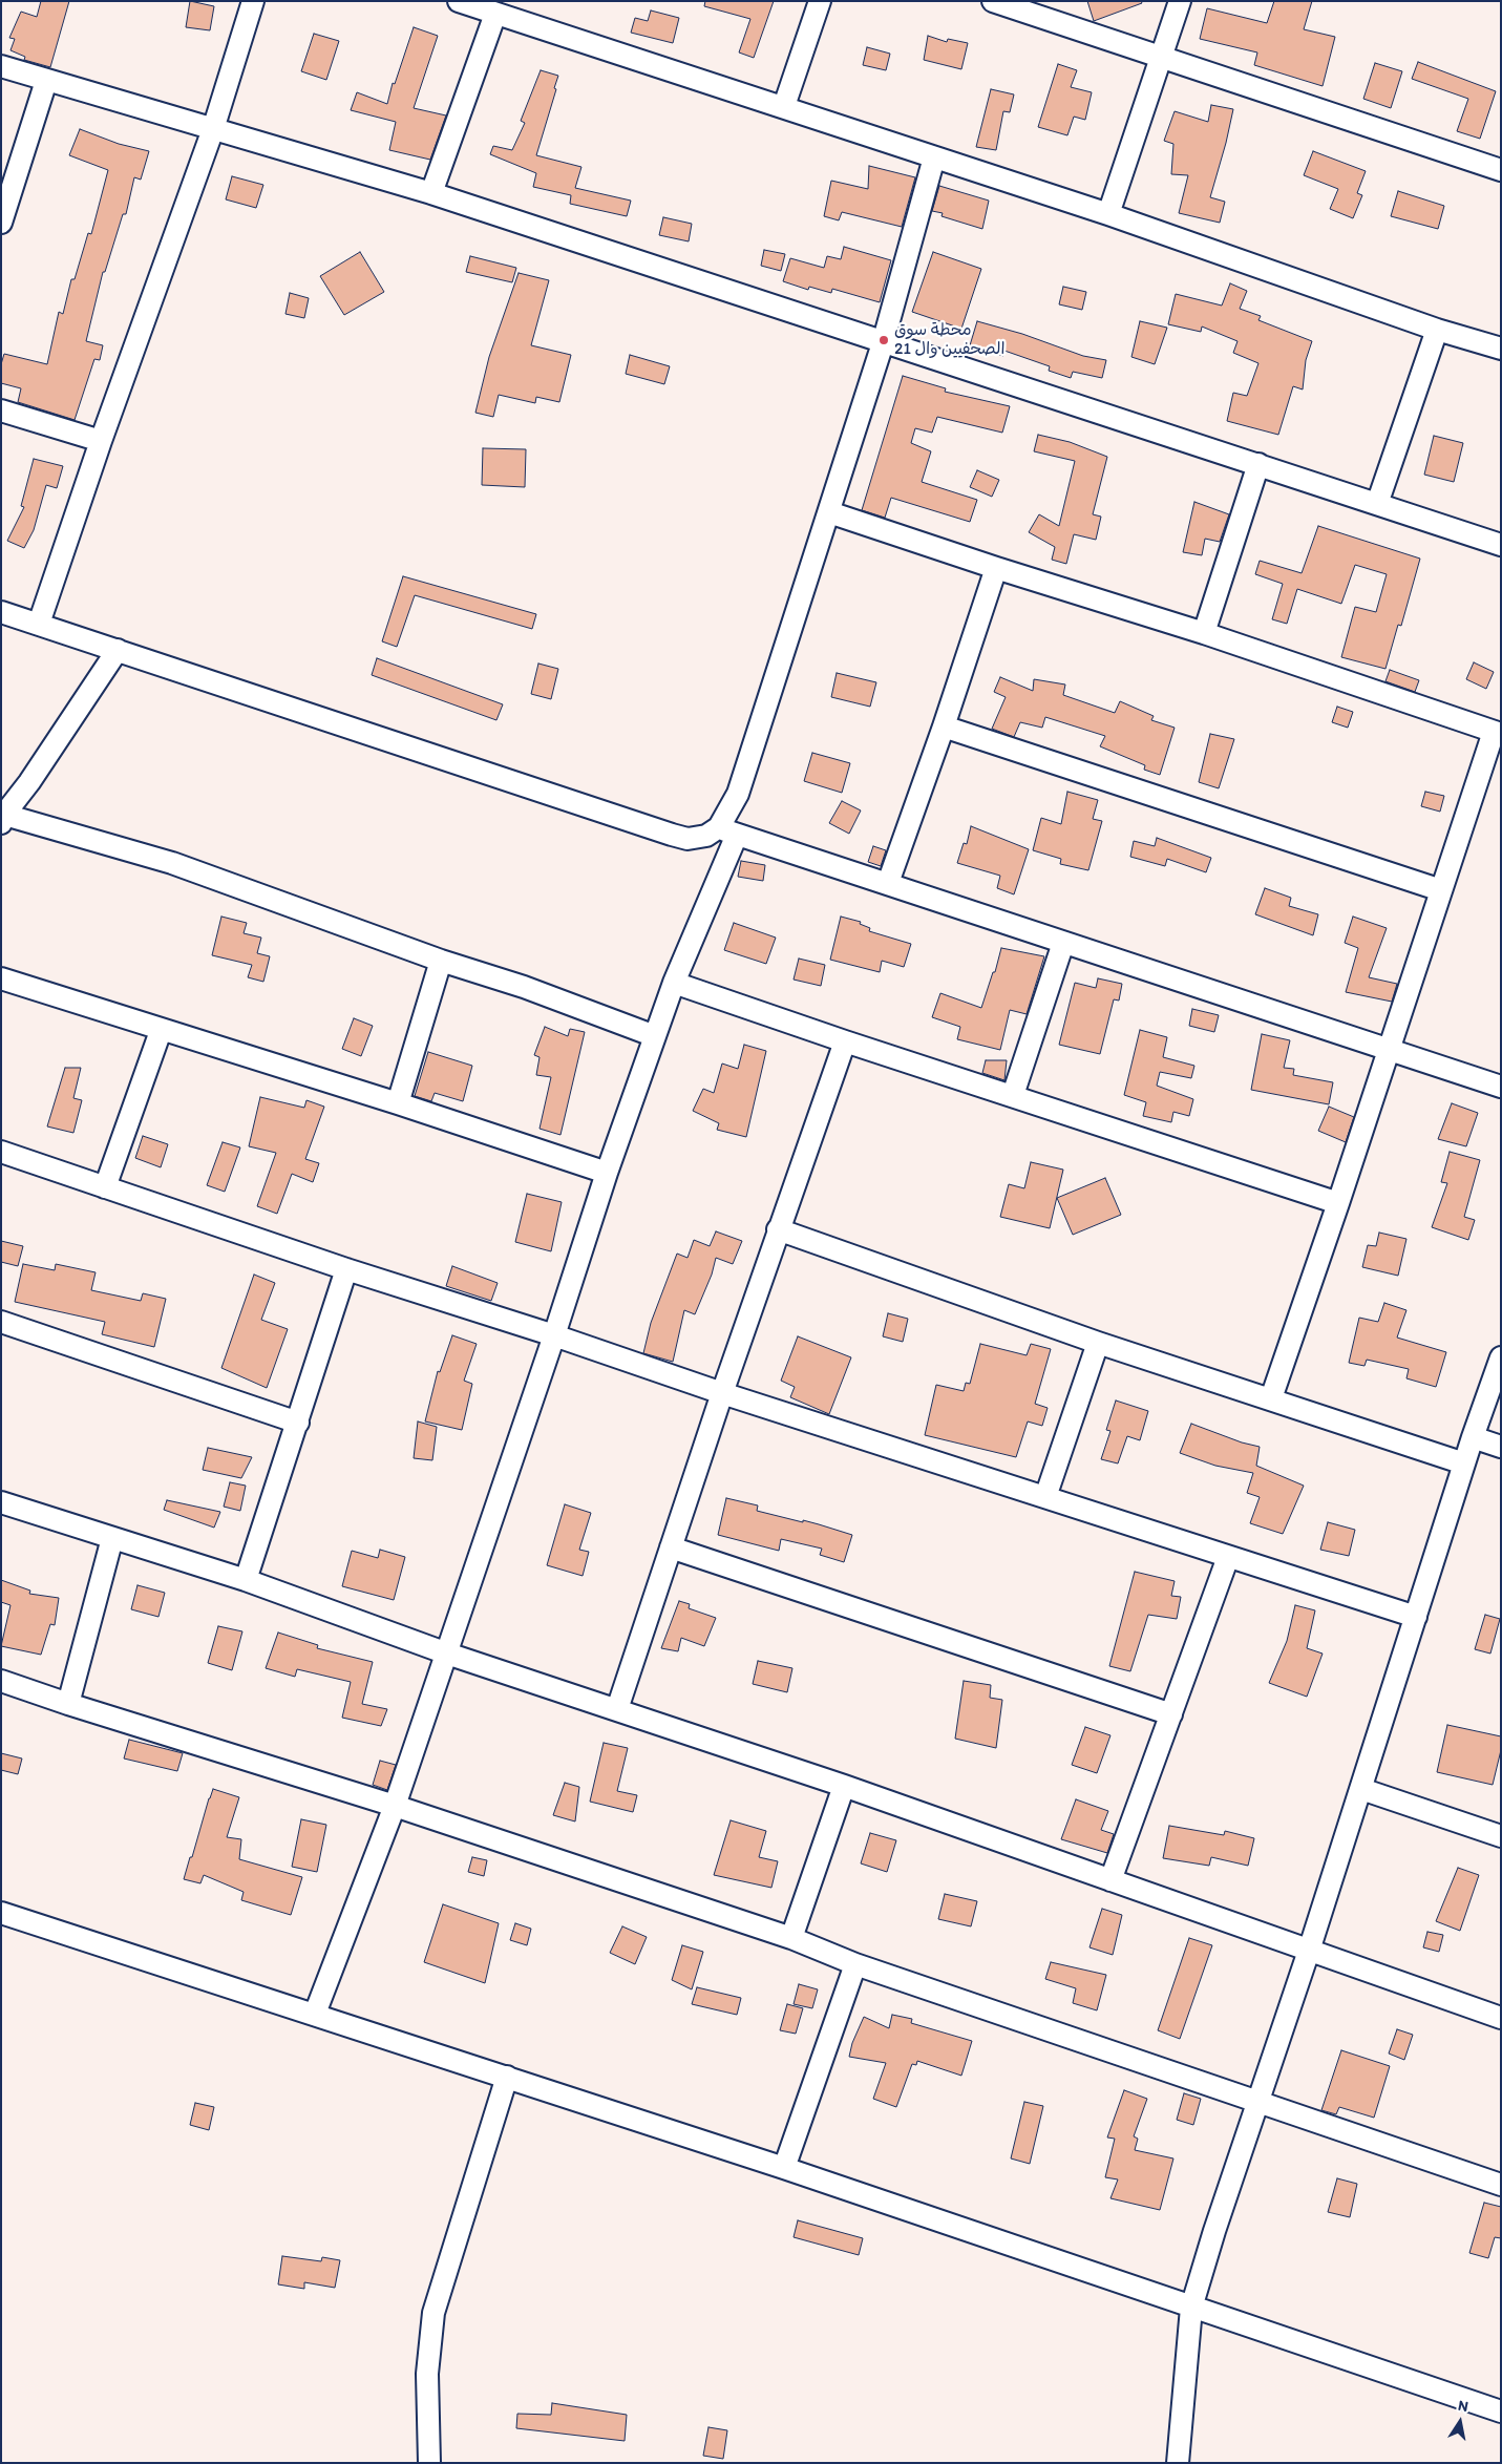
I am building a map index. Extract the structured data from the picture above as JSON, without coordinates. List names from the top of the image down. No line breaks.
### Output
{"places":["محطة سوق الصحفيين وال 21"],"north":"top"}
